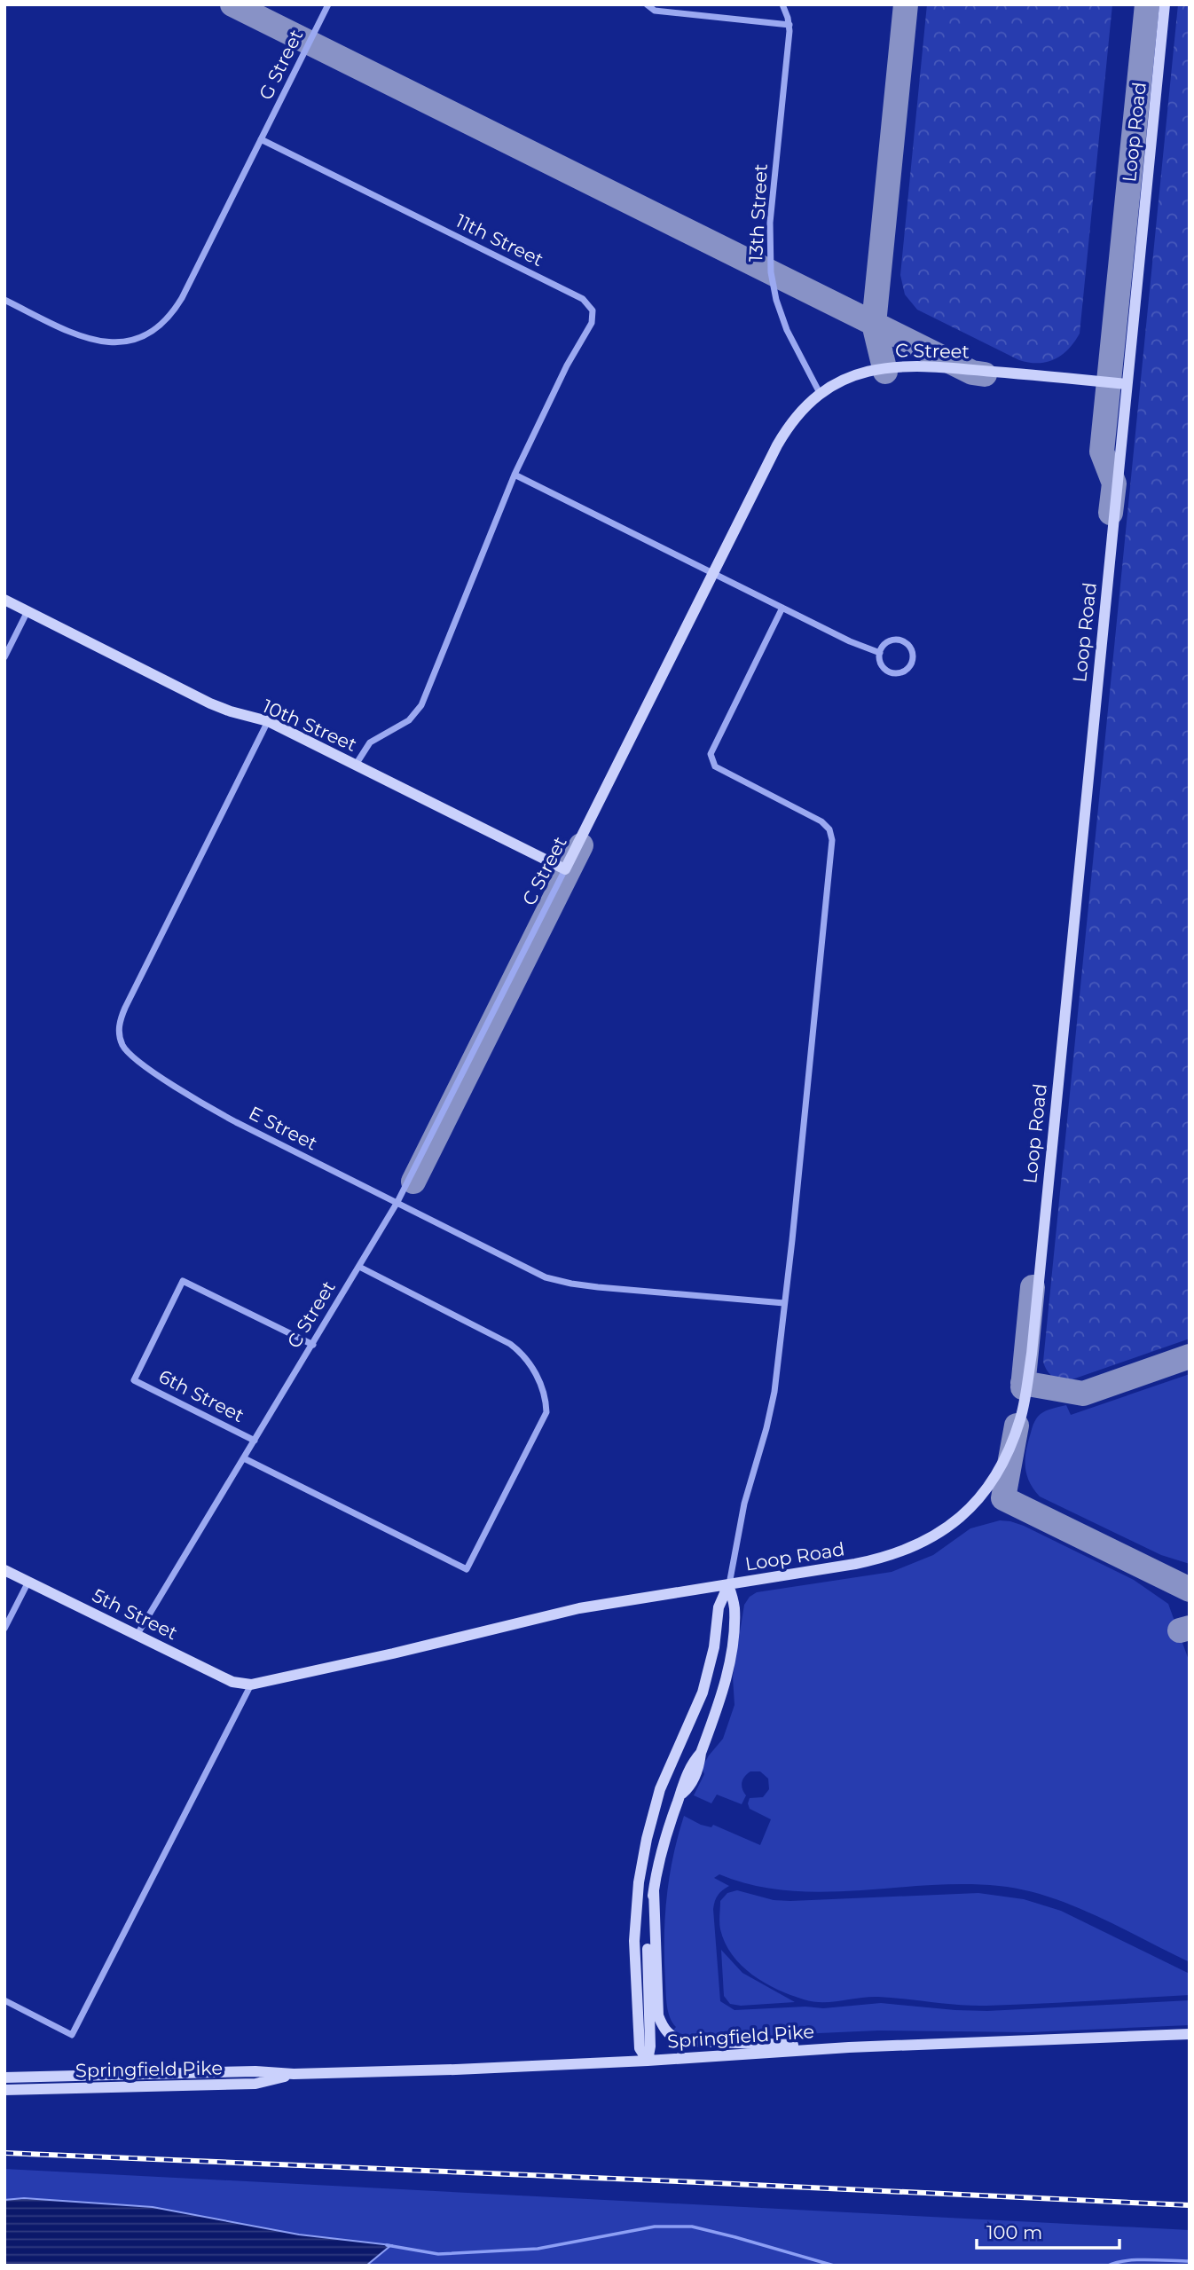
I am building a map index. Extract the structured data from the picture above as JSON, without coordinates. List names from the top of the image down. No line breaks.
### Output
{"streets":{"street":["G Street","Loop Road","13th Street","11th Street","C Street","10th Street","E Street","6th Street","5th Street","Springfield Pike"]},"crossings":[["G Street","11th Street"],["Loop Road","C Street"],["Loop Road","5th Street"],["13th Street","C Street"],["11th Street","10th Street"],["C Street","10th Street"],["C Street","E Street"],["C Street","6th Street"],["C Street","5th Street"],["10th Street","E Street"]],"scale_bar":"100 m"}
